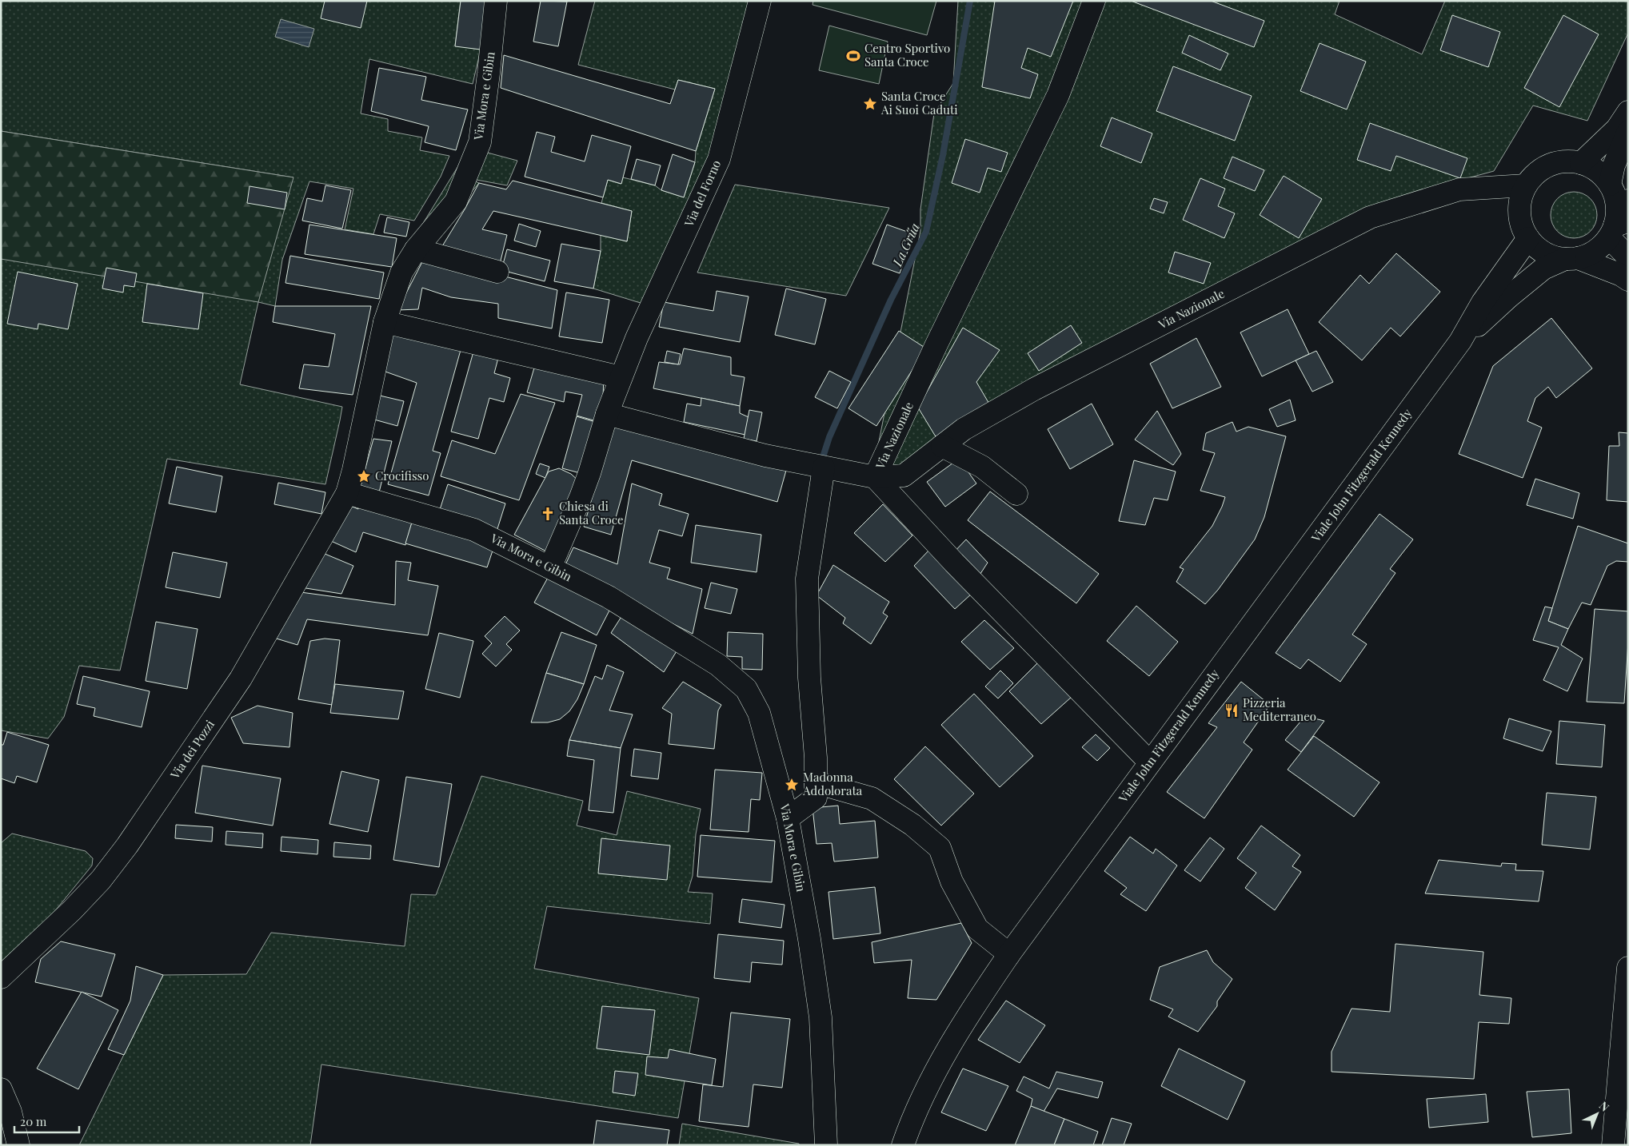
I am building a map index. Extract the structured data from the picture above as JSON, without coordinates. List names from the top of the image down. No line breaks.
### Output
{"streets":{"street":["Via Mora e Gibin","Via del Forno","Via Nazionale","Viale John Fitzgerald Kennedy","Via dei Pozzi"]},"crossings":[["Via Mora e Gibin","Via del Forno"],["Via Mora e Gibin","Via dei Pozzi"],["Via del Forno","Via Nazionale"],["Via Nazionale","Viale John Fitzgerald Kennedy"]],"water":["La Grűa"],"places":{"sports":["Centro Sportivo Santa Croce"],"place":["Santa Croce Ai Suoi Caduti","Crocifisso","Madonna Addolorata"],"church":["Chiesa di Santa Croce"],"restaurant":["Pizzeria Mediterraneo"]},"scale_bar":"20 m","north":"top right"}
